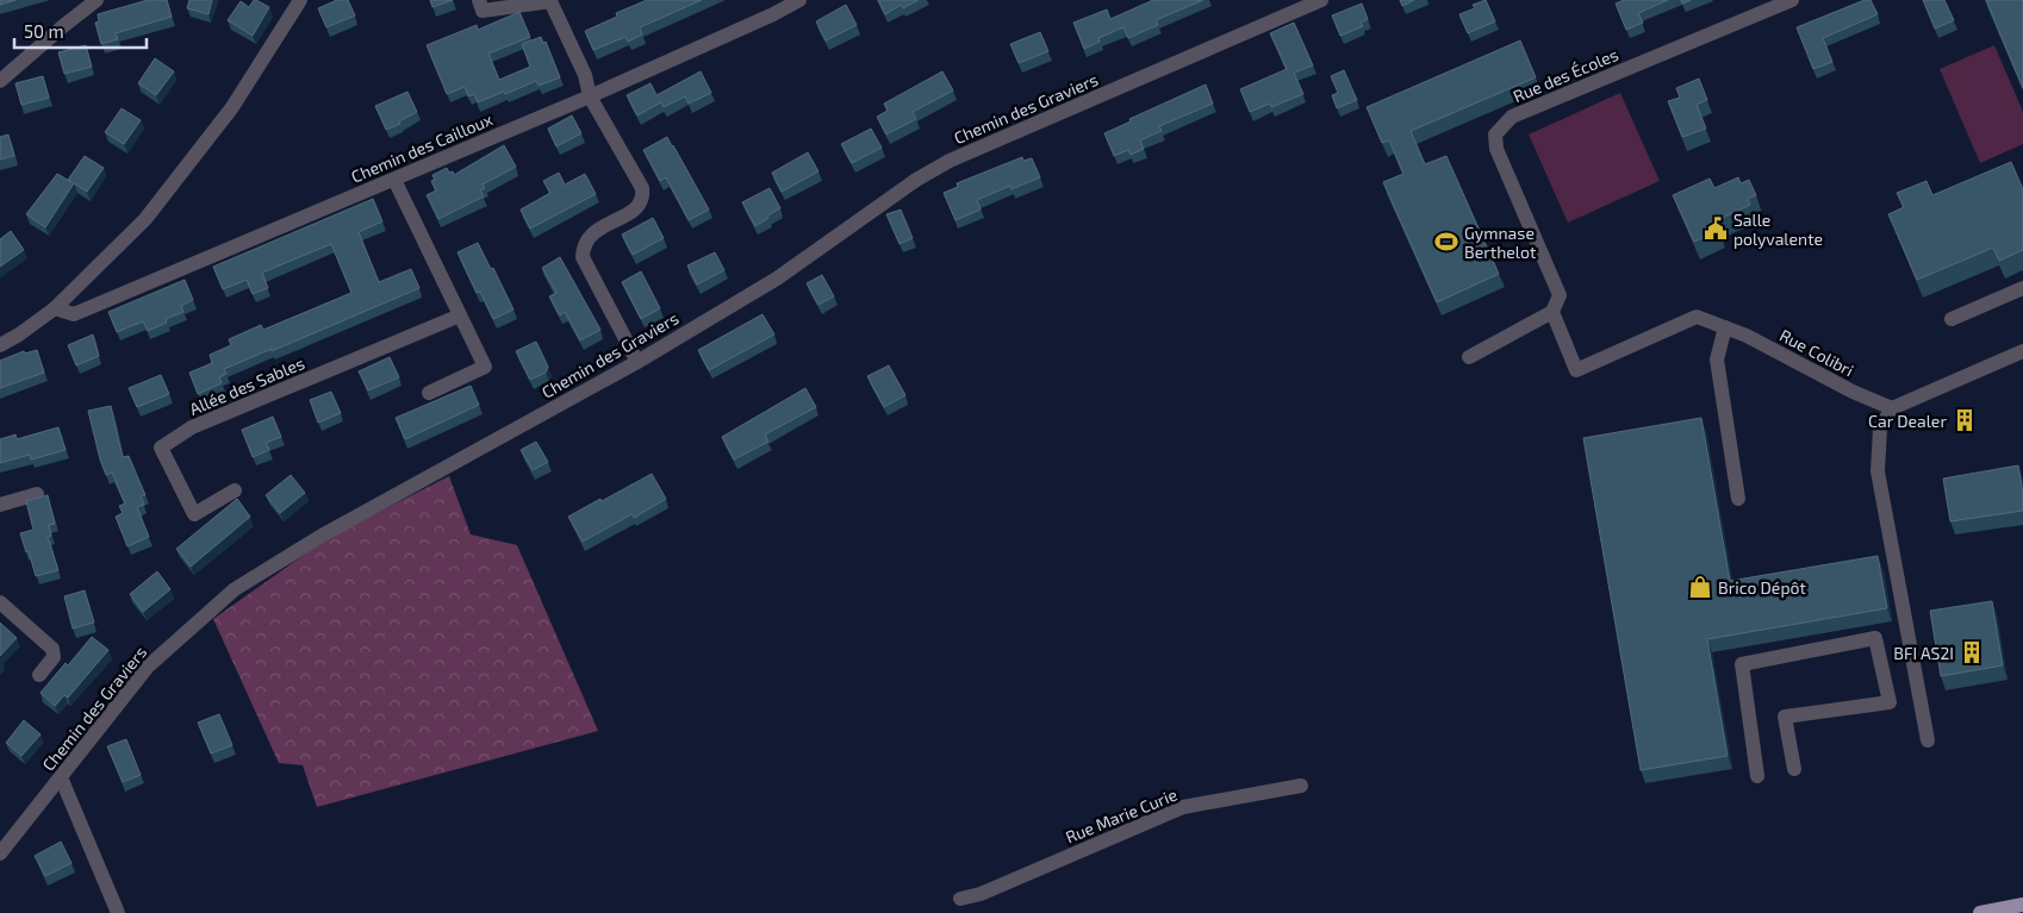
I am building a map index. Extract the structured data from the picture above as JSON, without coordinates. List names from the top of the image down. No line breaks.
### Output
{"streets":{"street":["Rue des Écoles","Chemin des Graviers","Chemin des Cailloux","Rue Colibri","Allée des Sables","Rue Marie Curie"]},"crossings":[["Rue des Écoles","Rue Colibri"]],"places":{"public building":["Salle polyvalente"],"sports":["Gymnase Berthelot"],"building":["Car Dealer","BFI AS2I"],"shop":["Brico Dépôt"]},"scale_bar":"50 m"}
